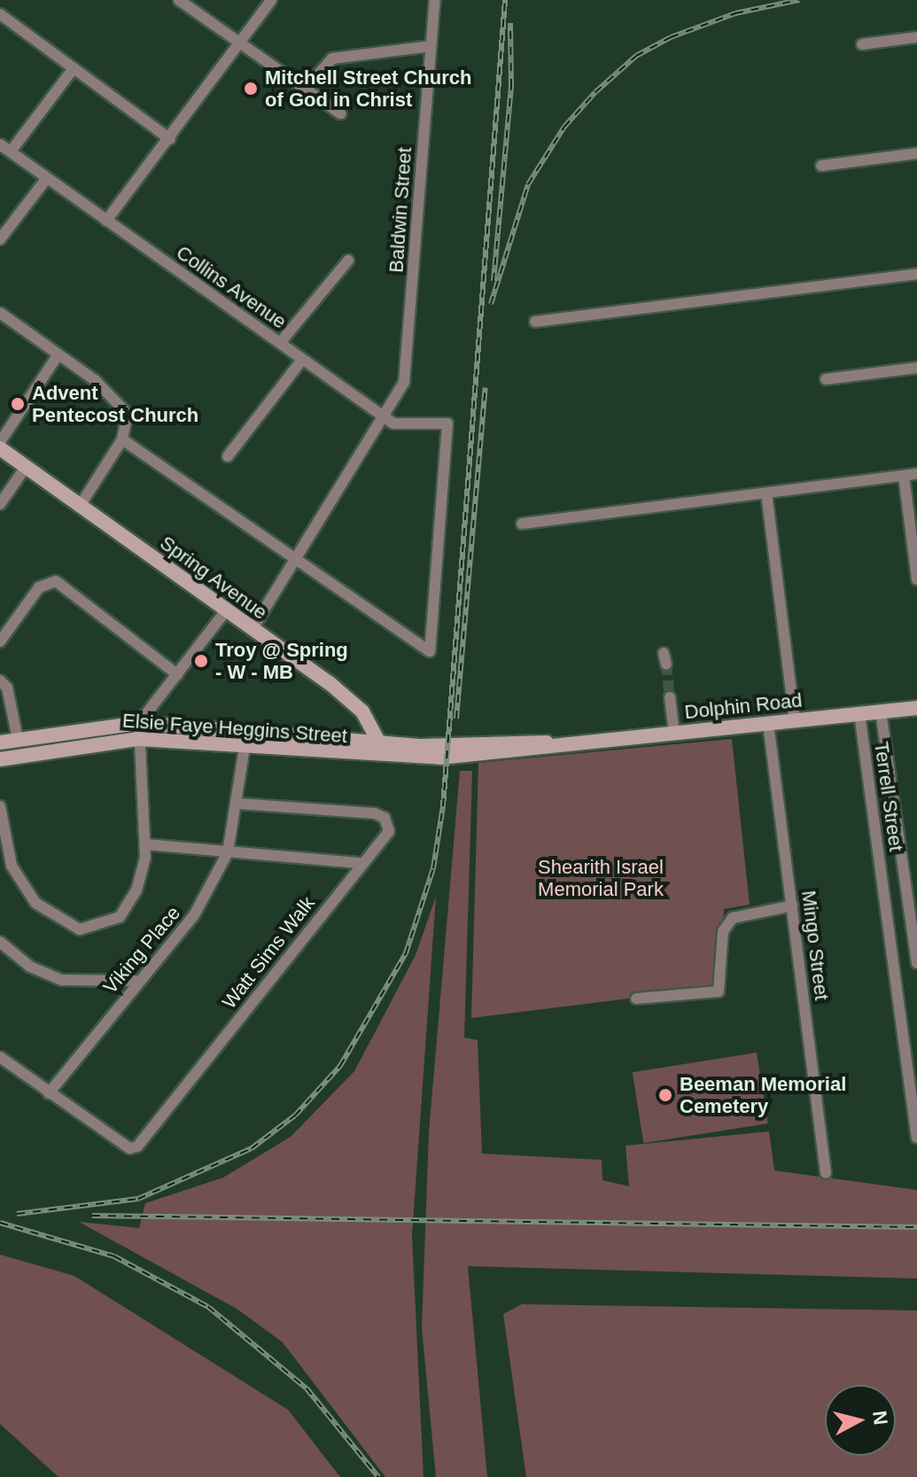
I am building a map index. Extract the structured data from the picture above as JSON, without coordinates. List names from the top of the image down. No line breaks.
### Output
{"streets":{"main road":["Spring Avenue","Dolphin Road","Elsie Faye Heggins Street"],"street":["Baldwin Street","Collins Avenue","Terrell Street","Mingo Street","Viking Place","Watt Sims Walk"]},"crossings":[["Baldwin Street","Collins Avenue"],["Baldwin Street","Spring Avenue"],["Spring Avenue","Dolphin Road"],["Spring Avenue","Elsie Faye Heggins Street"],["Dolphin Road","Elsie Faye Heggins Street"],["Dolphin Road","Terrell Street"],["Dolphin Road","Mingo Street"],["Elsie Faye Heggins Street","Viking Place"],["Viking Place","Watt Sims Walk"]],"parks":["Shearith Israel Memorial Park"],"places":["Mitchell Street Church of God in Christ","Advent Pentecost Church","Troy @ Spring - W - MB","Beeman Memorial Cemetery"],"north":"right"}
